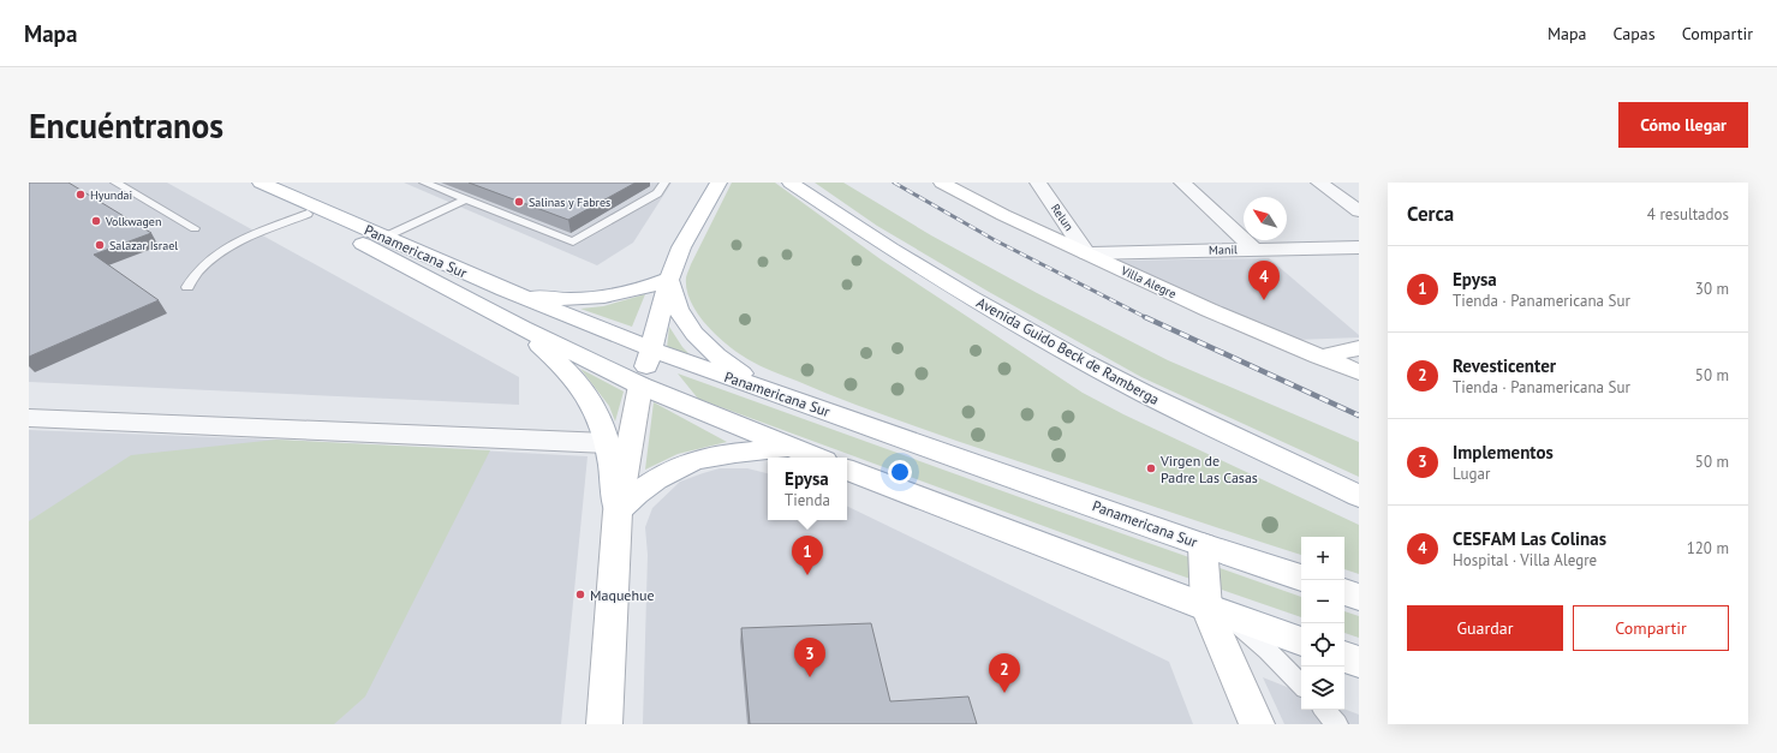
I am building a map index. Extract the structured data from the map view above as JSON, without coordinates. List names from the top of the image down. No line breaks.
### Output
{"streets":{"main road":["Panamericana Sur","Villa Alegre","Avenida Guido Beck de Ramberga"],"street":["Relun","Manil"]},"crossings":[["Relun","Manil"],["Relun","Villa Alegre"],["Manil","Villa Alegre"]],"places":["Hyundai","Salinas y Fabres","Volkwagen","Salazar Israel","Virgen de Padre Las Casas","Maquehue"],"north":"top left","page":{"header":"Mapa","nav":["Mapa","Capas","Compartir"],"buttons":["Cómo llegar",["Guardar","Compartir"]],"title":"Encuéntranos","heading":["Cerca","4 resultados"],"list":[{"mark":"1","name":"Epysa","note":"Tienda · Panamericana Sur","value":"30 m"},{"mark":"2","name":"Revesticenter","note":"Tienda · Panamericana Sur","value":"50 m"},{"mark":"3","name":"Implementos","note":"Lugar","value":"50 m"},{"mark":"4","name":"CESFAM Las Colinas","note":"Hospital · Villa Alegre","value":"120 m"}],"pins":["4","1","3","2"],"popup":["Epysa","Tienda"],"map_buttons":["+","−"]}}
